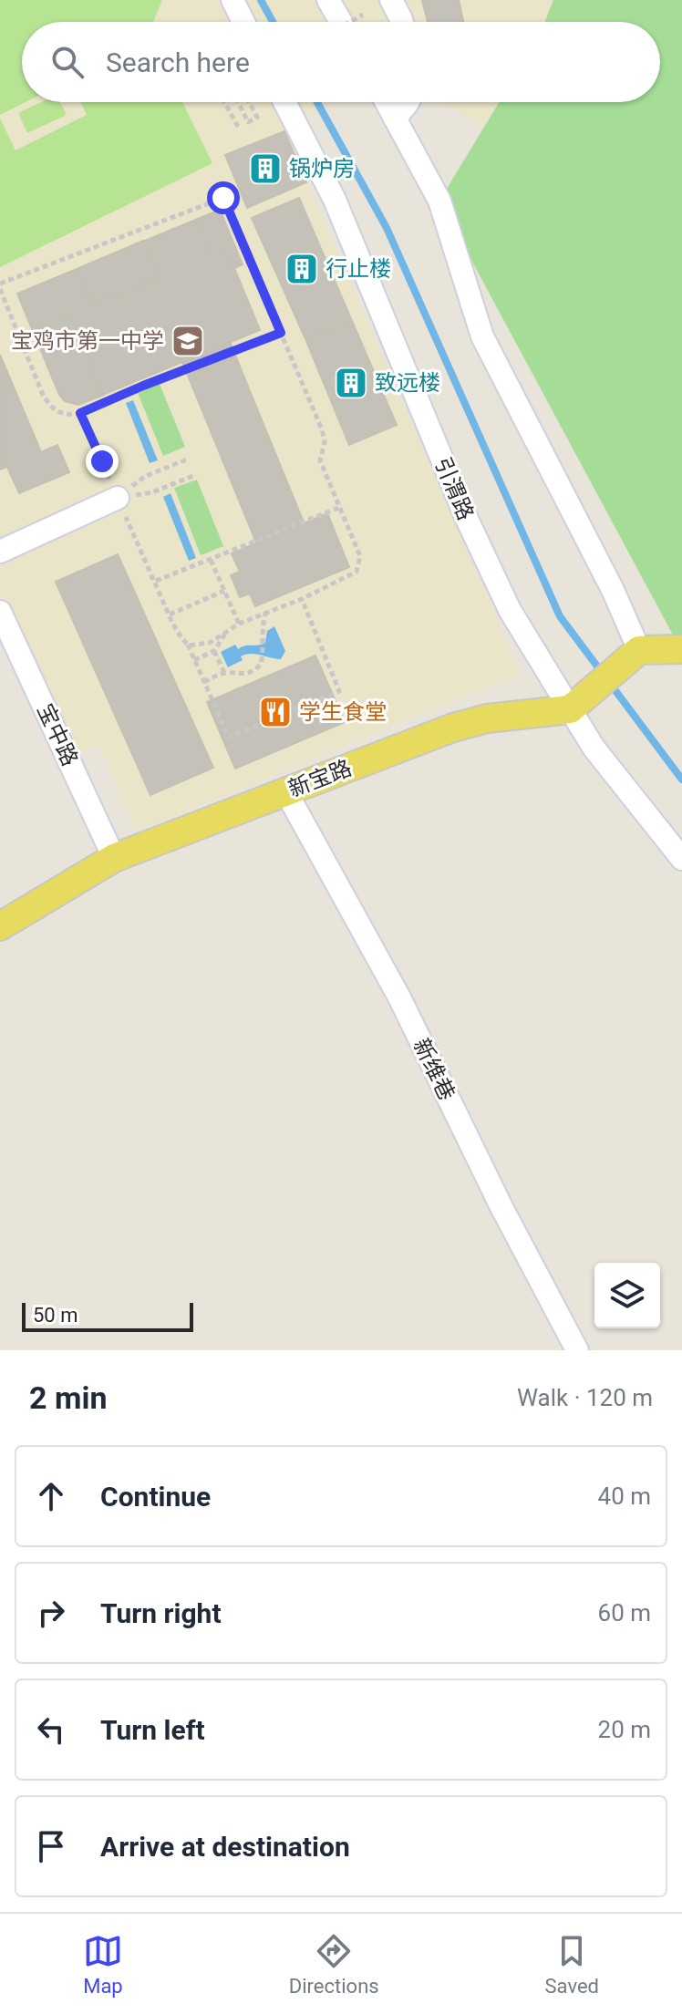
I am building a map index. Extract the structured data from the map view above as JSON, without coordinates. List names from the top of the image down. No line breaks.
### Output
{"streets":{"main road":["新宝路"],"street":["引渭路","宝中路","新维巷"]},"crossings":[["引渭路","新宝路"],["宝中路","新宝路"],["新宝路","新维巷"]],"places":{"building":["锅炉房","行止楼","致远楼"],"school or university":["宝鸡市第一中学"],"restaurant":["学生食堂"]},"scale_bar":"50 m","page":{"search":"Search here","scale":"50 m","heading":["2 min","Walk · 120 m"],"list":[["Continue","40 m"],["Turn right","60 m"],["Turn left","20 m"],"Arrive at destination"],"nav":["Map","Directions","Saved"]}}
